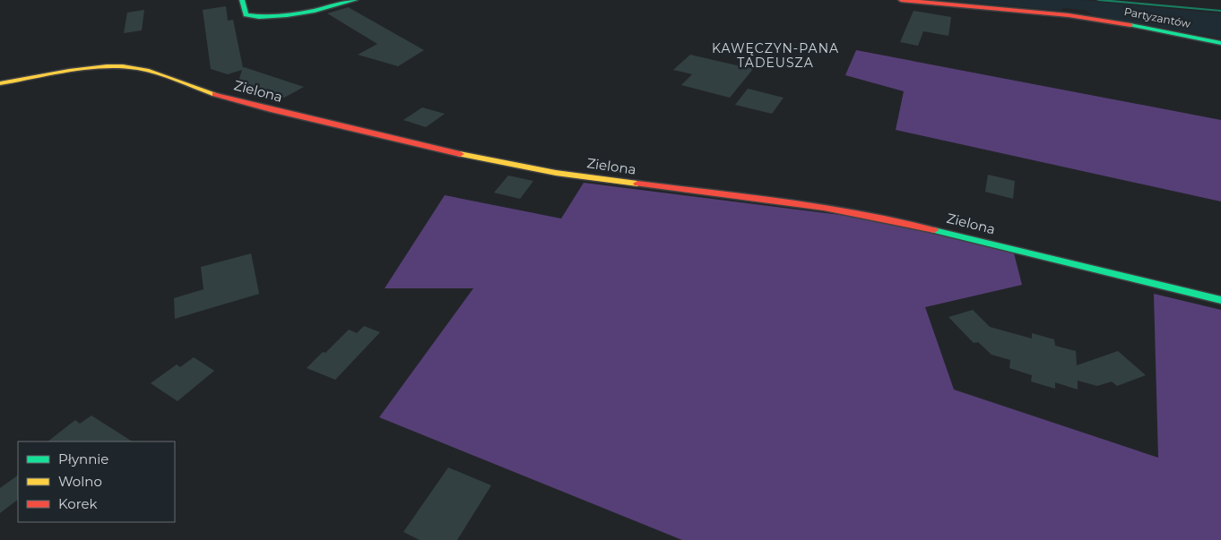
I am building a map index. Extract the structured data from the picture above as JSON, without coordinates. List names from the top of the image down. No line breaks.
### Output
{"streets":{"street":["Partyzantów","Zielona"]},"districts":["KAWĘCZYN-PANA TADEUSZA"],"legend":["Płynnie","Wolno","Korek"]}
